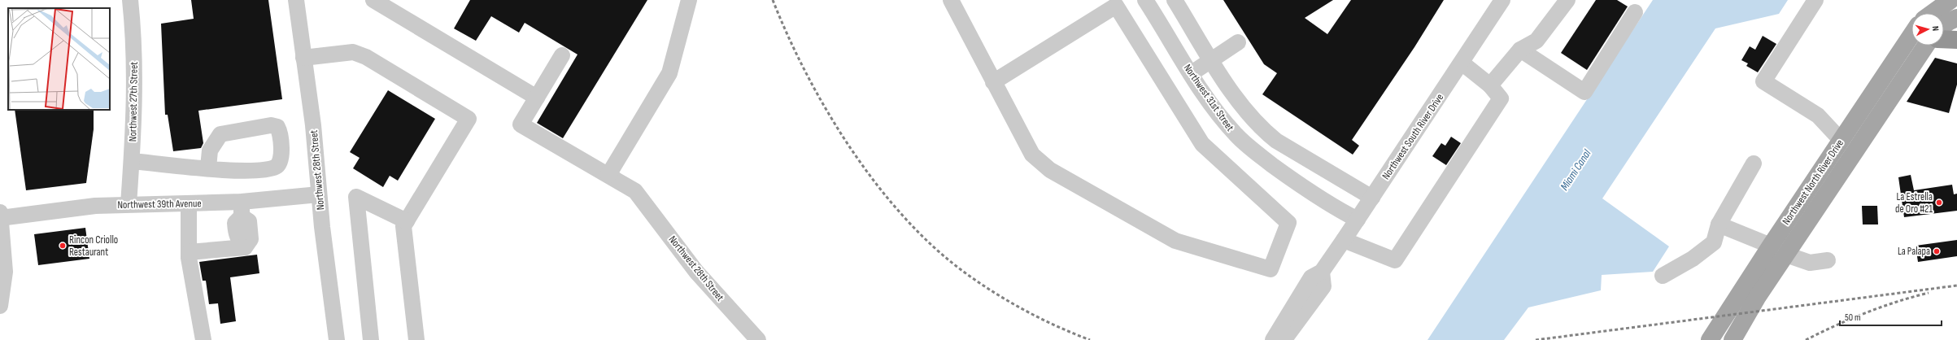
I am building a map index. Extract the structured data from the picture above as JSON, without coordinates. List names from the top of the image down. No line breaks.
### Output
{"streets":{"main road":["Northwest North River Drive"],"street":["Northwest 31st Street","Northwest 27th Street","Northwest South River Drive","Northwest 28th Street","Northwest 39th Avenue"]},"crossings":[["Northwest 31st Street","Northwest South River Drive"],["Northwest 27th Street","Northwest 39th Avenue"],["Northwest 28th Street","Northwest 39th Avenue"]],"water":["Miami Canal"],"places":["La Estrella de Oro #21","Rincon Criollo Restaurant","La Palapa"],"scale_bar":"50 m","north":"right"}
